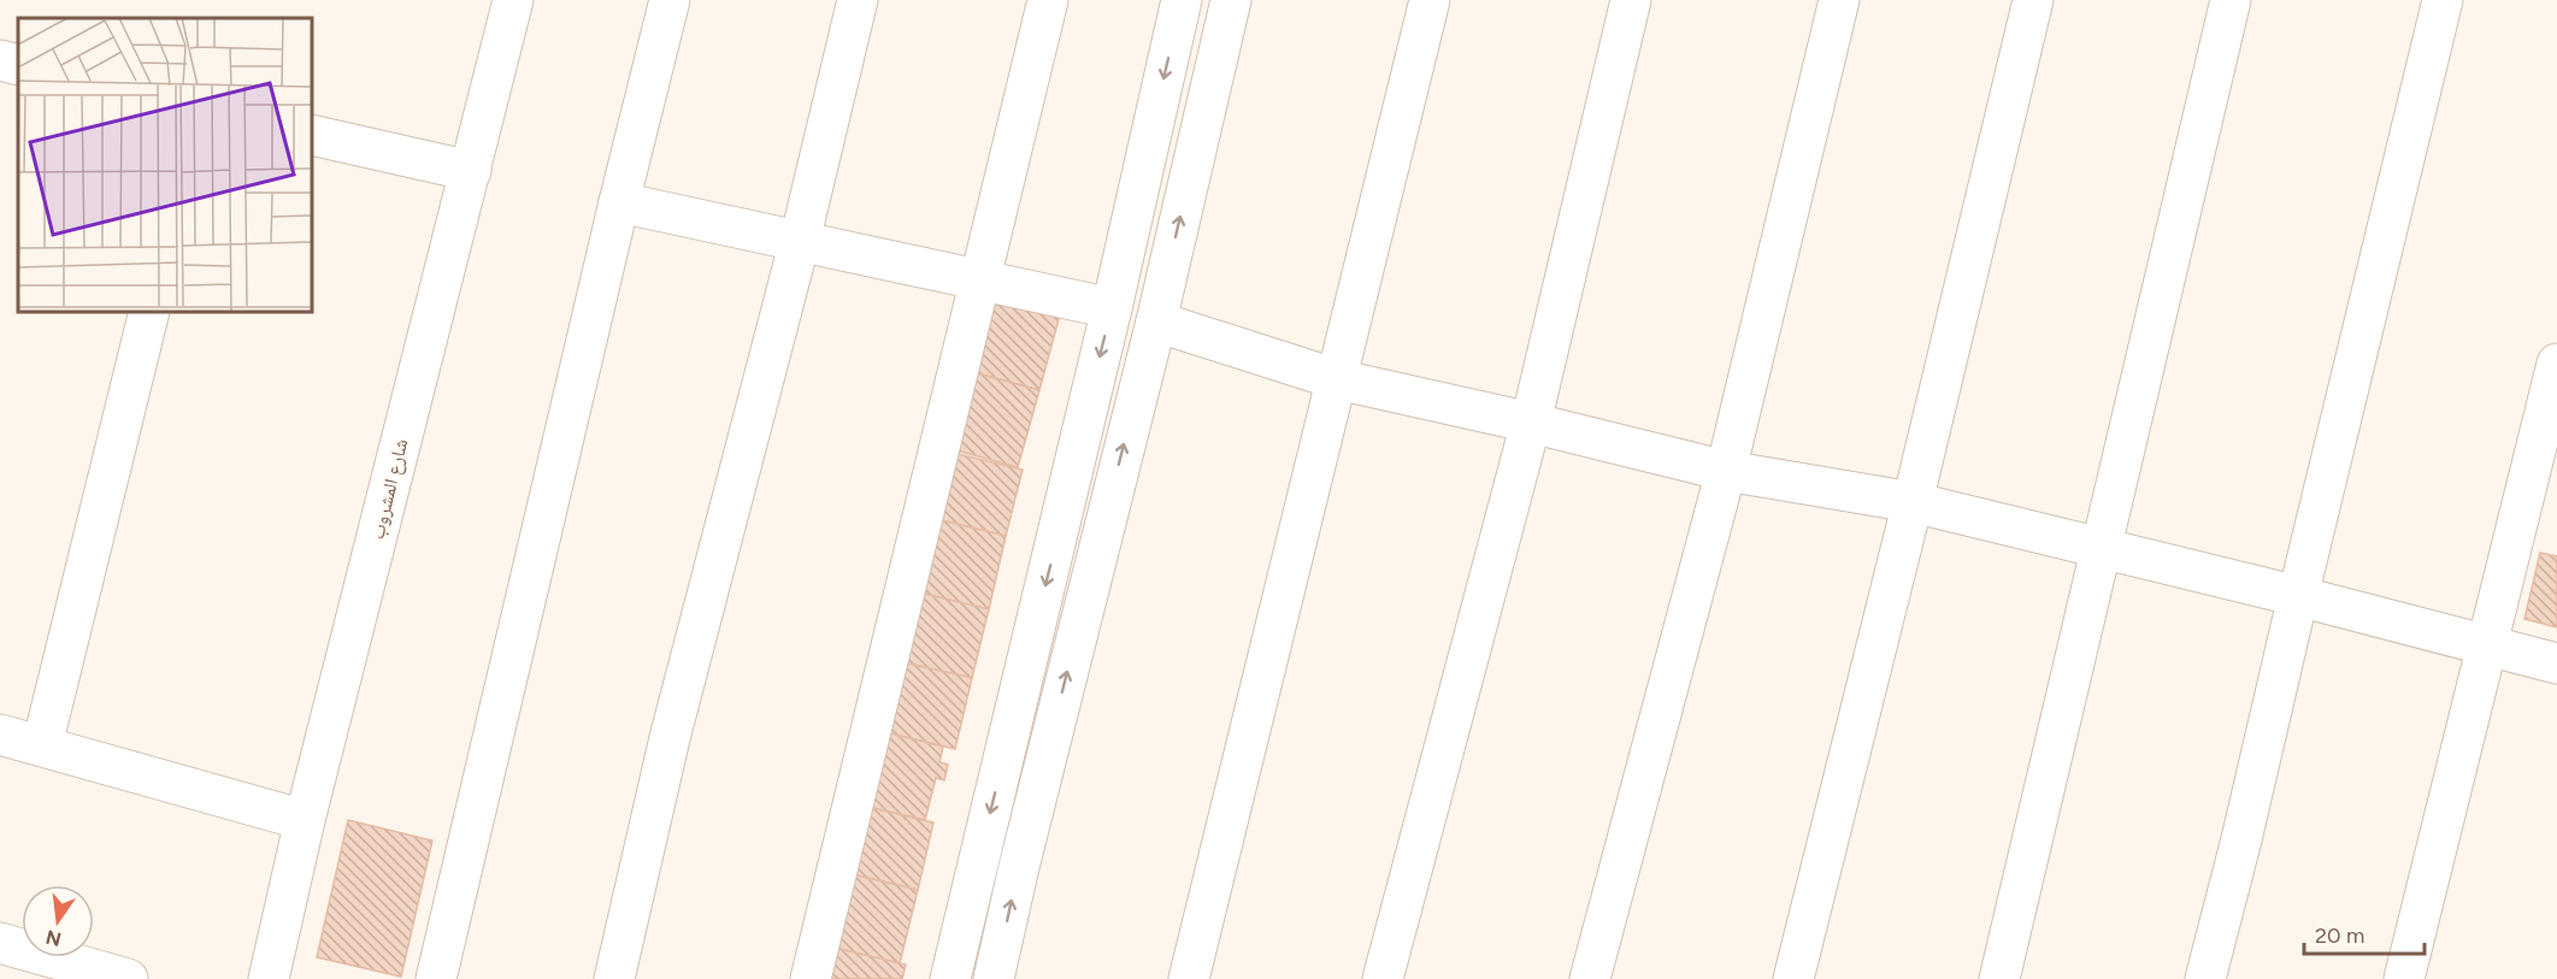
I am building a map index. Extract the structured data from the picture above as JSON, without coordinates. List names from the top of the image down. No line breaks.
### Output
{"streets":{"street":["شارع المشروب"]},"scale_bar":"20 m","north":"bottom"}
